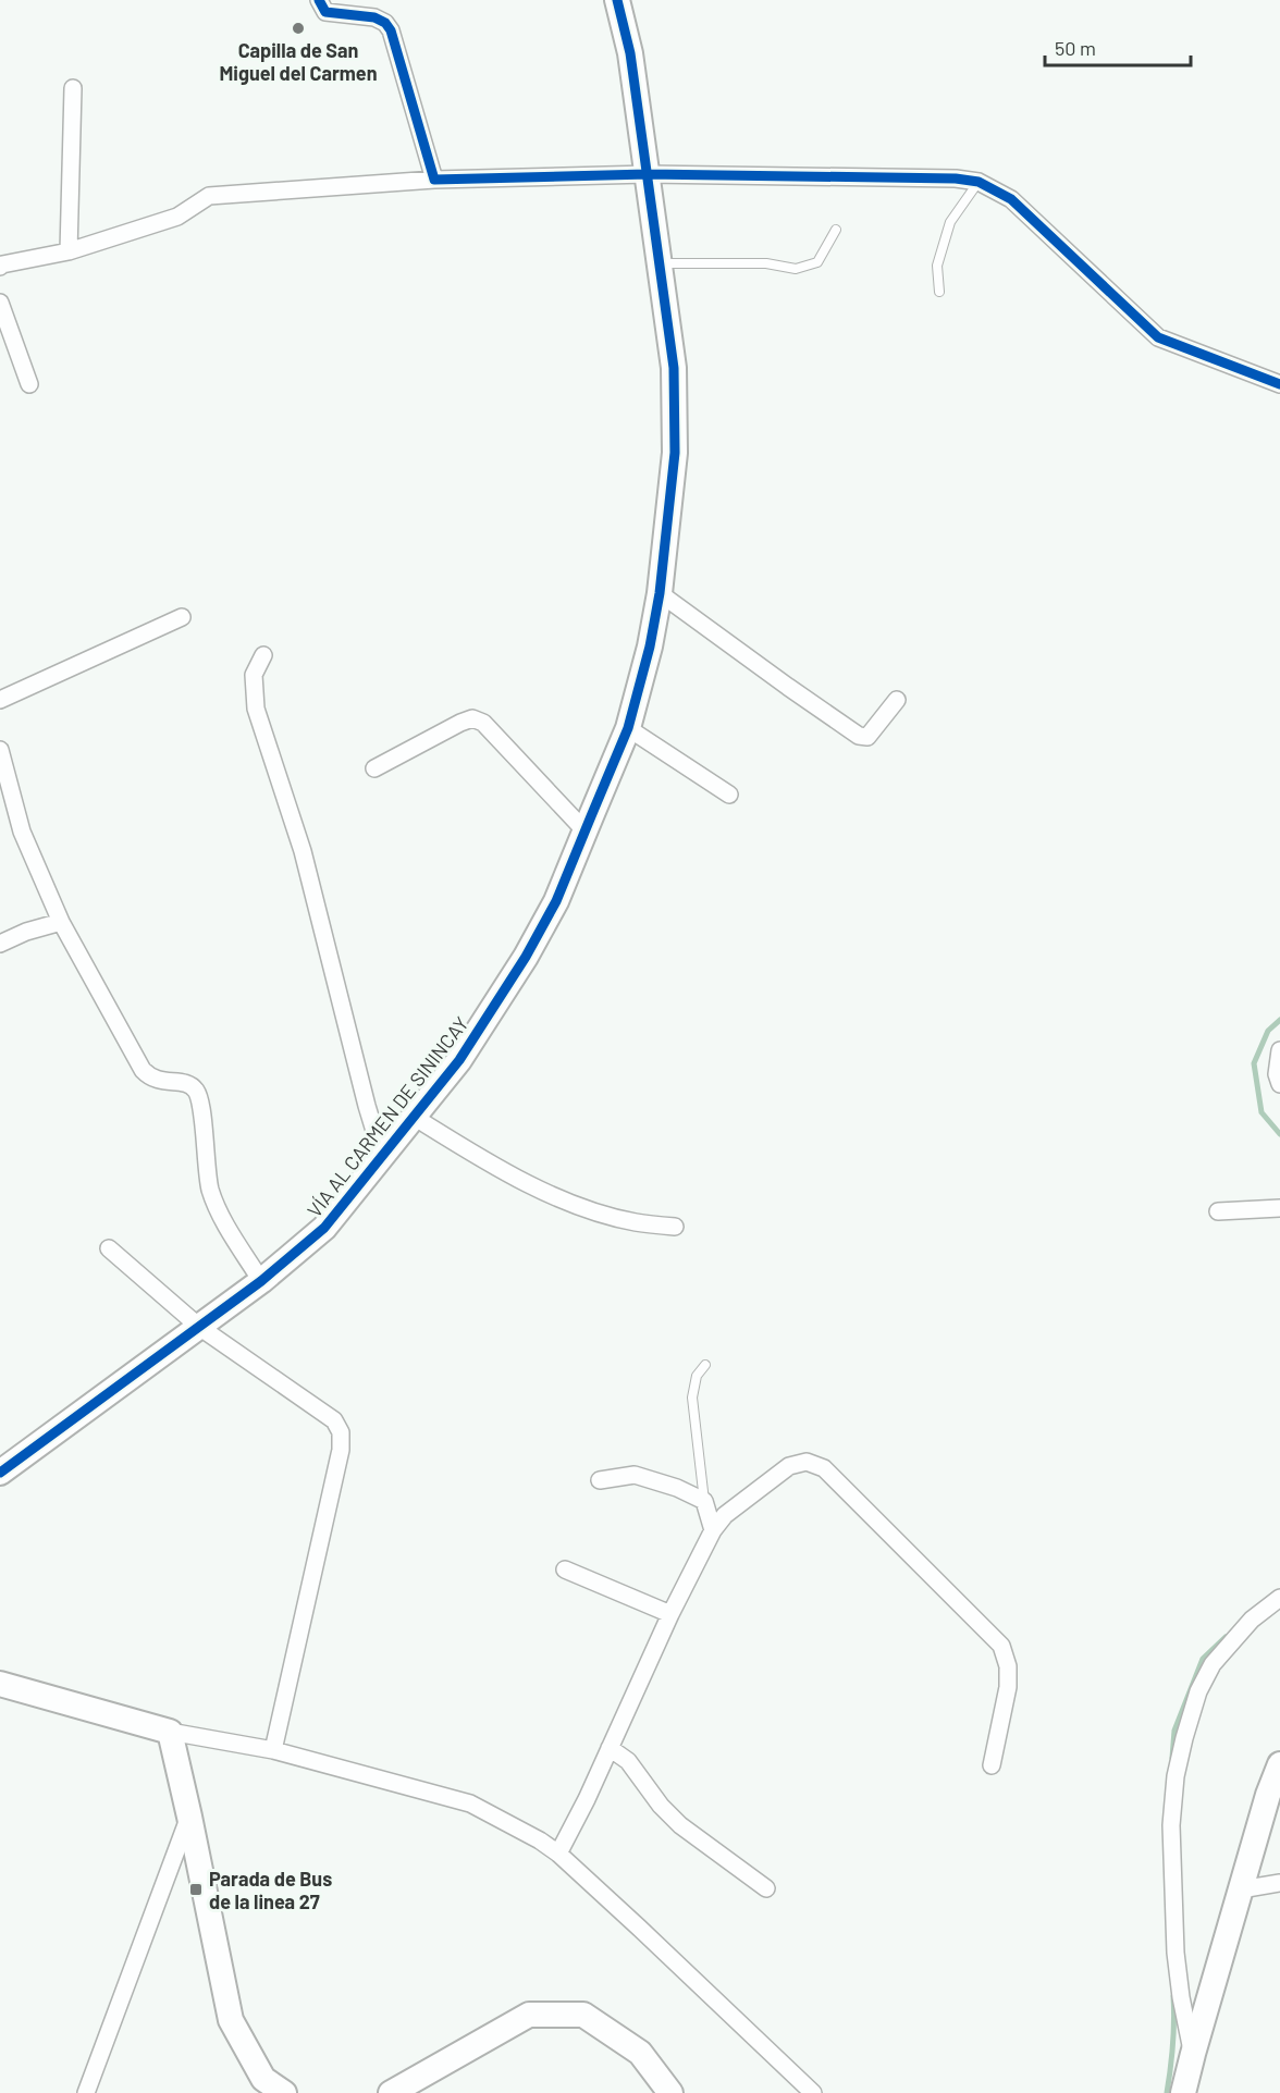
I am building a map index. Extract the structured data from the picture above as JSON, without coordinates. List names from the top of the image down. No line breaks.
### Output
{"streets":{"street":["VÍA AL CARMEN DE SININCAY"]},"places":{"other":["Capilla de San Miguel del Carmen"],"transit":["Parada de Bus de la linea 27"]},"scale_bar":"50 m"}
